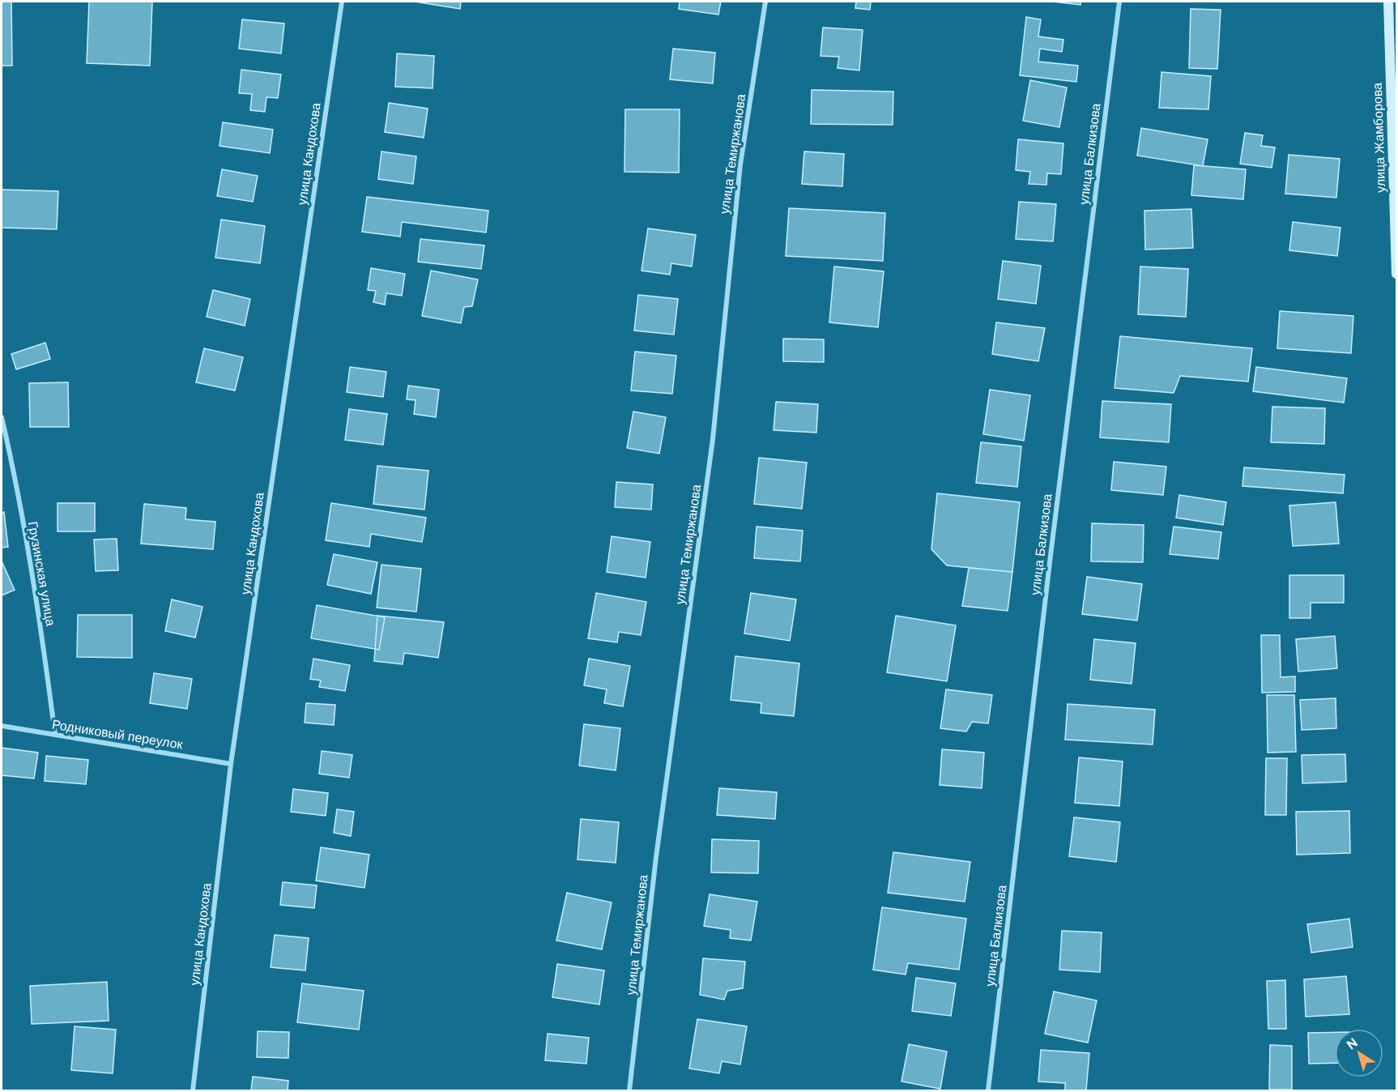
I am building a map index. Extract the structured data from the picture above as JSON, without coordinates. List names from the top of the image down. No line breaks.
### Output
{"streets":{"street":["улица Жамборова","улица Кандохова","улица Темиржанова","улица Балкизова","Грузинская улица","Родниковый переулок"]},"crossings":[["улица Кандохова","Родниковый переулок"],["Грузинская улица","Родниковый переулок"]],"north":"top left"}
